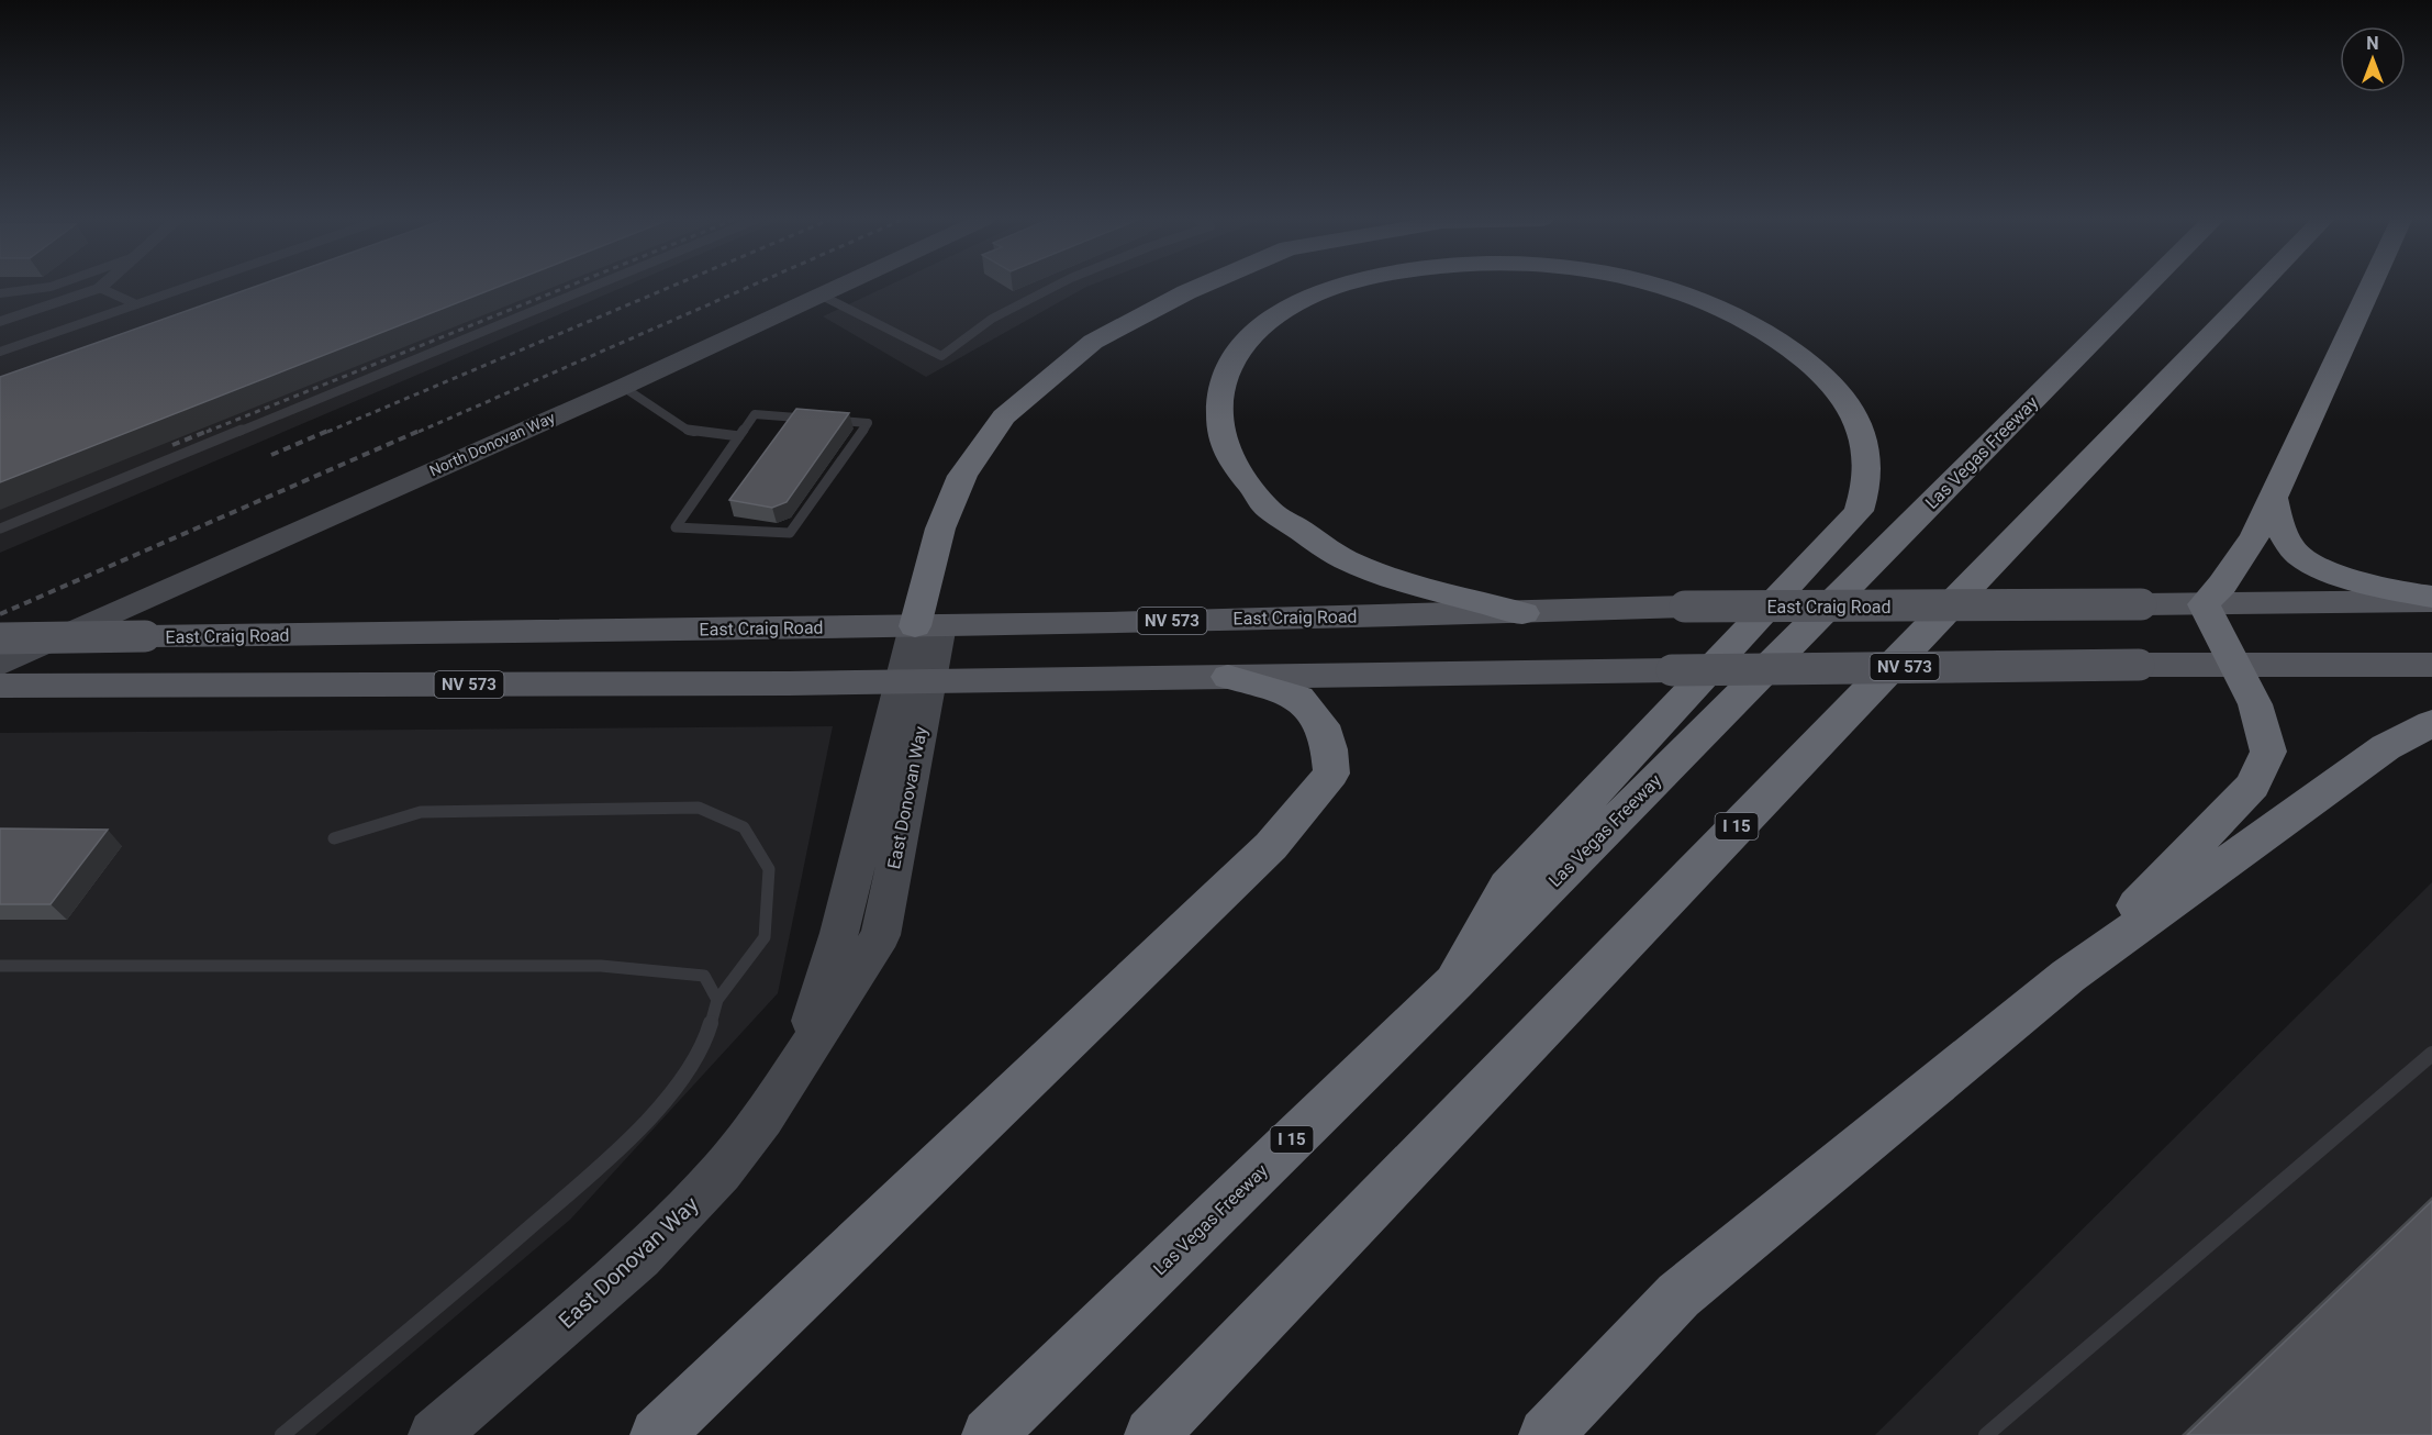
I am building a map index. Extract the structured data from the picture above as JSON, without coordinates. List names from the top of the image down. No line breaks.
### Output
{"streets":{"highway":["Las Vegas Freeway","I 15"],"main road":["East Craig Road","NV 573"],"street":["North Donovan Way","East Donovan Way"]},"crossings":[["East Craig Road","East Donovan Way"],["NV 573","East Donovan Way"]],"north":"top"}
